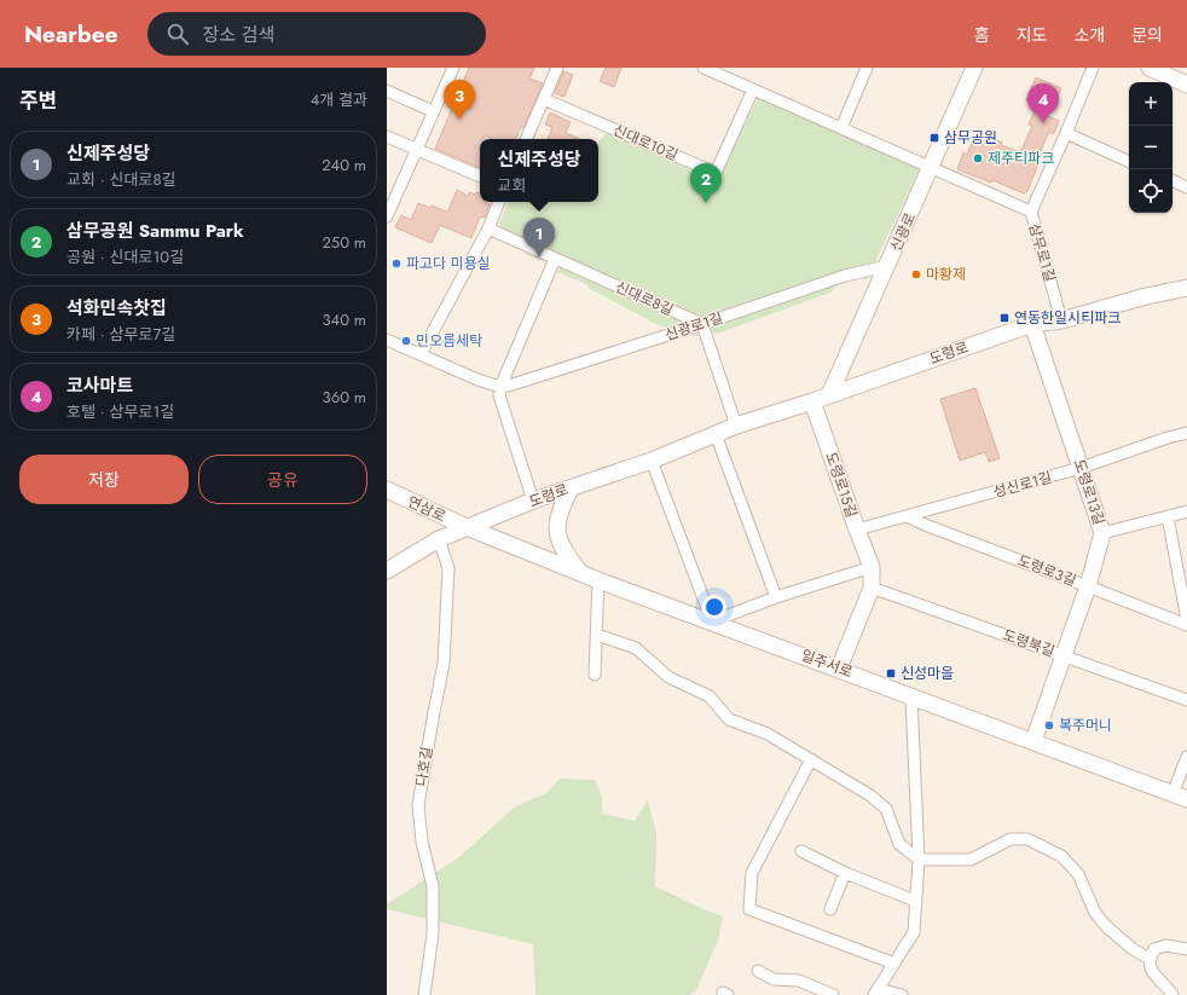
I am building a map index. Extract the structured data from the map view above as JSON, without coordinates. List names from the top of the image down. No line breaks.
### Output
{"streets":{"main road":["신광로","도령로","도령로15길","도령로13길","연삼로","일주서로"],"street":["신대로10길","삼무로1길","신대로8길","신광로1길","성신로1길","도령로3길","도령북길","다호길"]},"crossings":[["신광로","신광로1길"],["신광로","도령로"],["삼무로1길","도령로"],["신대로8길","신광로1길"],["도령로","도령로15길"],["도령로","도령로13길"],["도령로","연삼로"],["도령로","일주서로"],["도령로","다호길"],["도령로15길","성신로1길"],["도령로15길","도령북길"],["도령로15길","일주서로"],["성신로1길","도령로13길"],["성신로1길","도령로3길"],["도령로13길","도령로3길"],["도령로13길","도령북길"],["도령로13길","일주서로"],["연삼로","일주서로"]],"places":{"transit":["삼무공원","연동한일시티파크","신성마을"],"other":["제주티파크","파고다 미용실","마황제","민오름세탁","복주머니"]},"page":{"header":"Nearbee","search":"장소 검색","nav":["홈","지도","소개","문의"],"heading":["주변","4개 결과"],"pins":["3","4","2","1"],"map_buttons":["+","−"],"list":[{"mark":"1","name":"신제주성당","note":"교회 · 신대로8길","value":"240 m"},{"mark":"2","name":"삼무공원 Sammu Park","note":"공원 · 신대로10길","value":"250 m"},{"mark":"3","name":"석화민속찻집","note":"카페 · 삼무로7길","value":"340 m"},{"mark":"4","name":"코사마트","note":"호텔 · 삼무로1길","value":"360 m"}],"popup":["신제주성당","교회"],"buttons":["저장","공유"]}}
